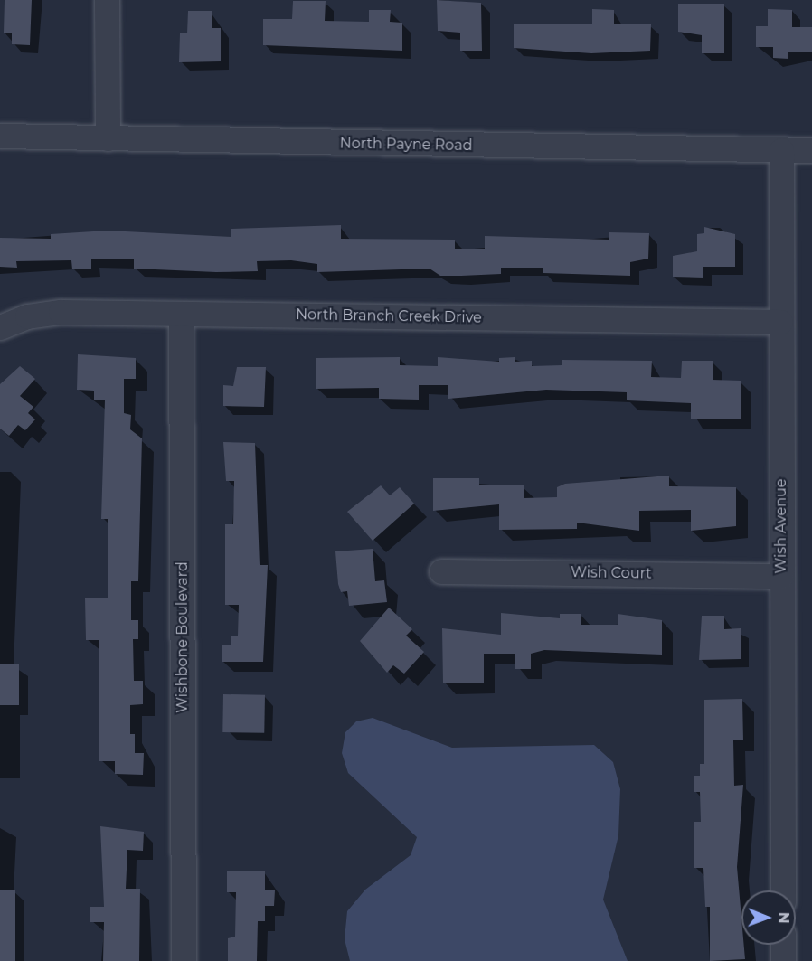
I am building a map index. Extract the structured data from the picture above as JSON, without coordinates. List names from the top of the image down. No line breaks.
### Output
{"streets":{"street":["North Payne Road","North Branch Creek Drive","Wish Avenue","Wish Court","Wishbone Boulevard"]},"crossings":[["North Payne Road","Wish Avenue"],["North Branch Creek Drive","Wish Avenue"],["North Branch Creek Drive","Wishbone Boulevard"],["Wish Avenue","Wish Court"]],"north":"right"}
